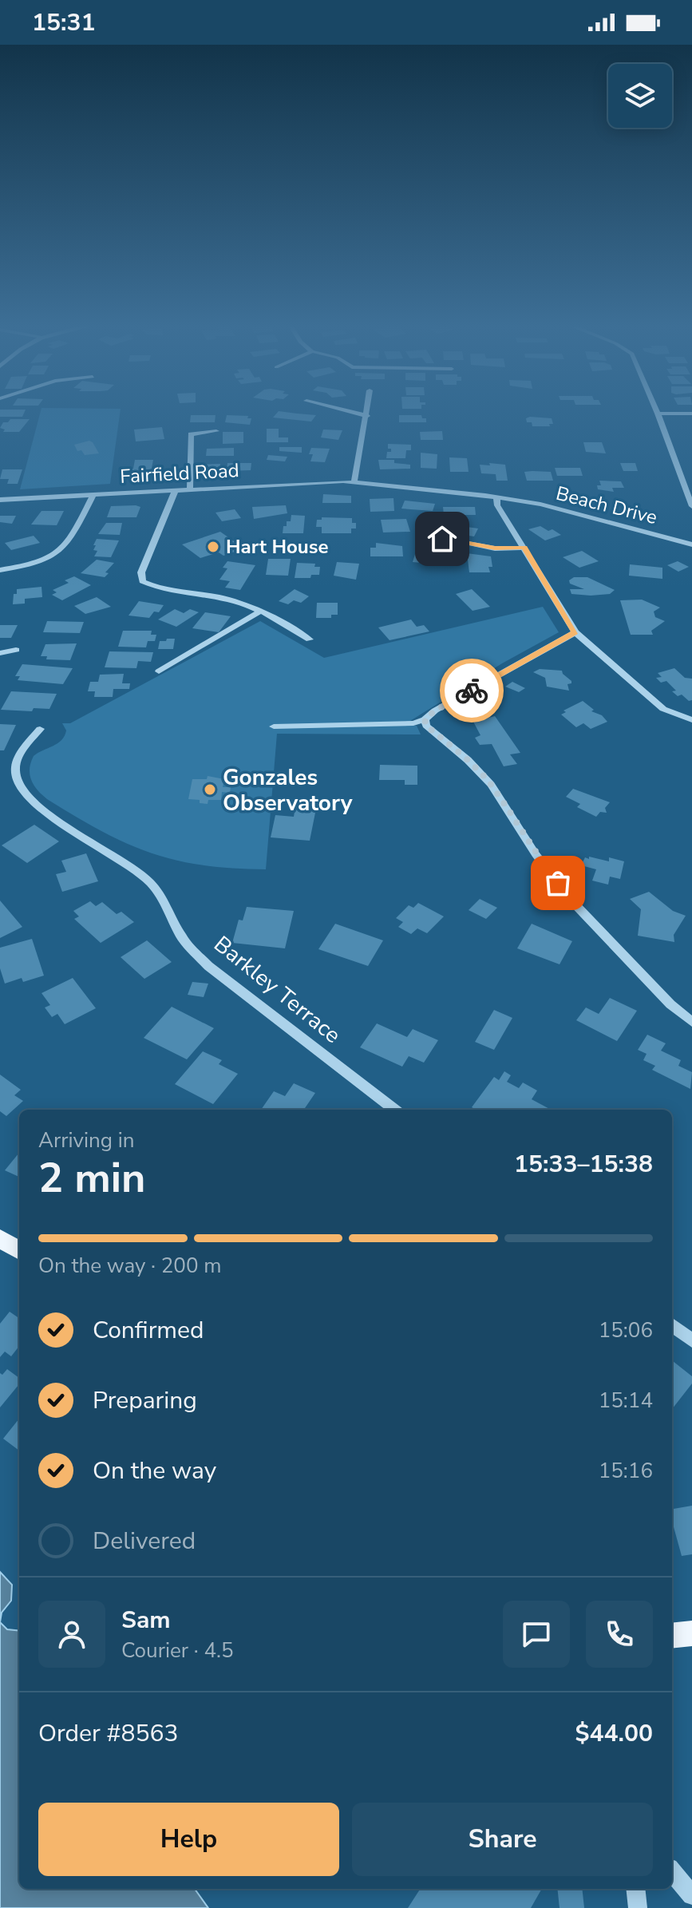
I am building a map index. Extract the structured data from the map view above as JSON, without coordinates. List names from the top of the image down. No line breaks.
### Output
{"streets":{"street":["Fairfield Road","Beach Drive","Barkley Terrace"]},"crossings":[["Fairfield Road","Beach Drive"]],"places":["Hart House","Gonzales Observatory"],"page":{"status":"15:31","heading":["2 min","Arriving in","15:33–15:38"],"panel":["Sam","Courier · 4.5","Order #8563","$44.00"],"bar":"On the way · 200 m","list":[["Confirmed","15:06"],["Preparing","15:14"],["On the way","15:16"],"Delivered"],"buttons":["Help","Share"]}}
